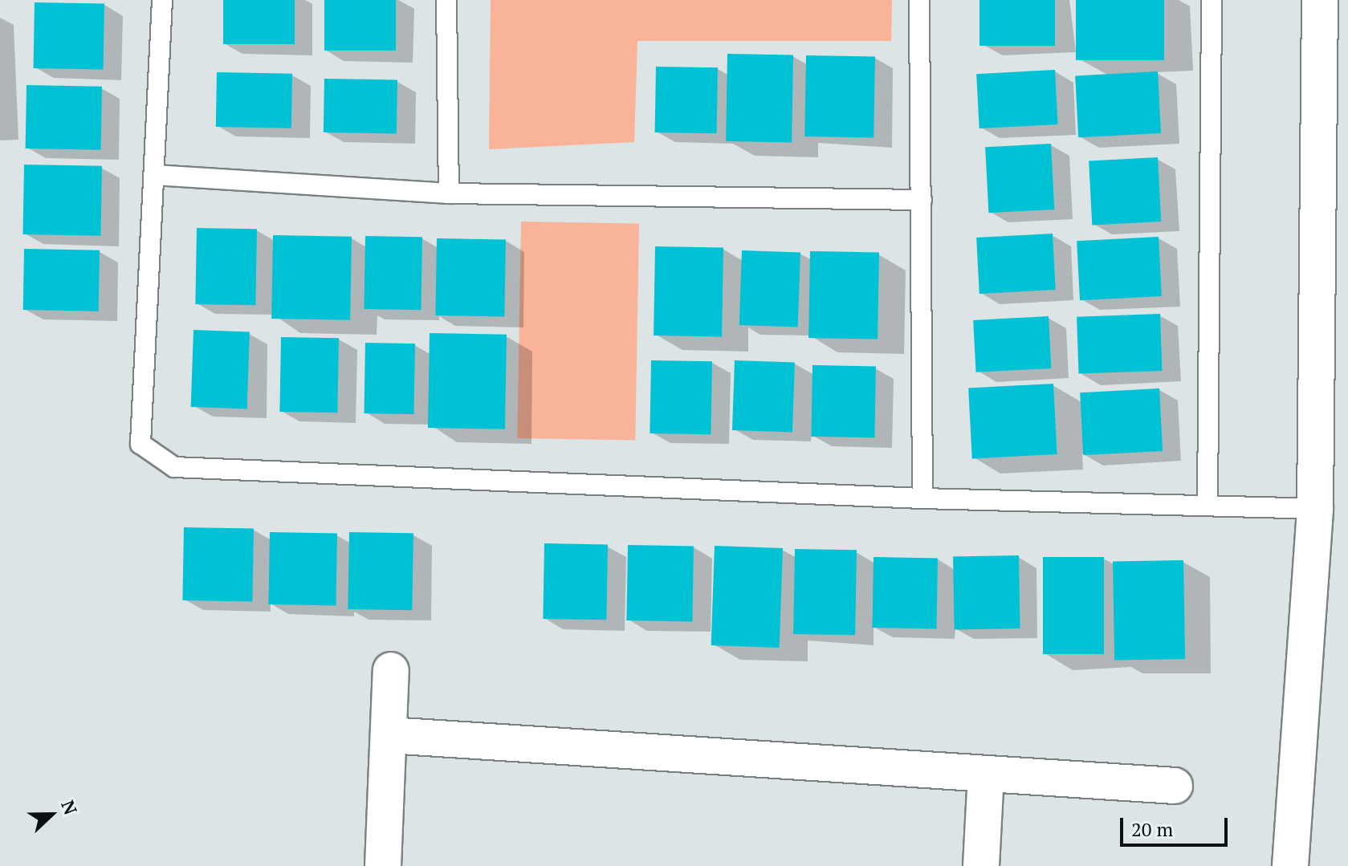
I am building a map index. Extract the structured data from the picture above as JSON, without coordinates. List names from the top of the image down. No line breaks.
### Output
{"scale_bar":"20 m","north":"right"}
